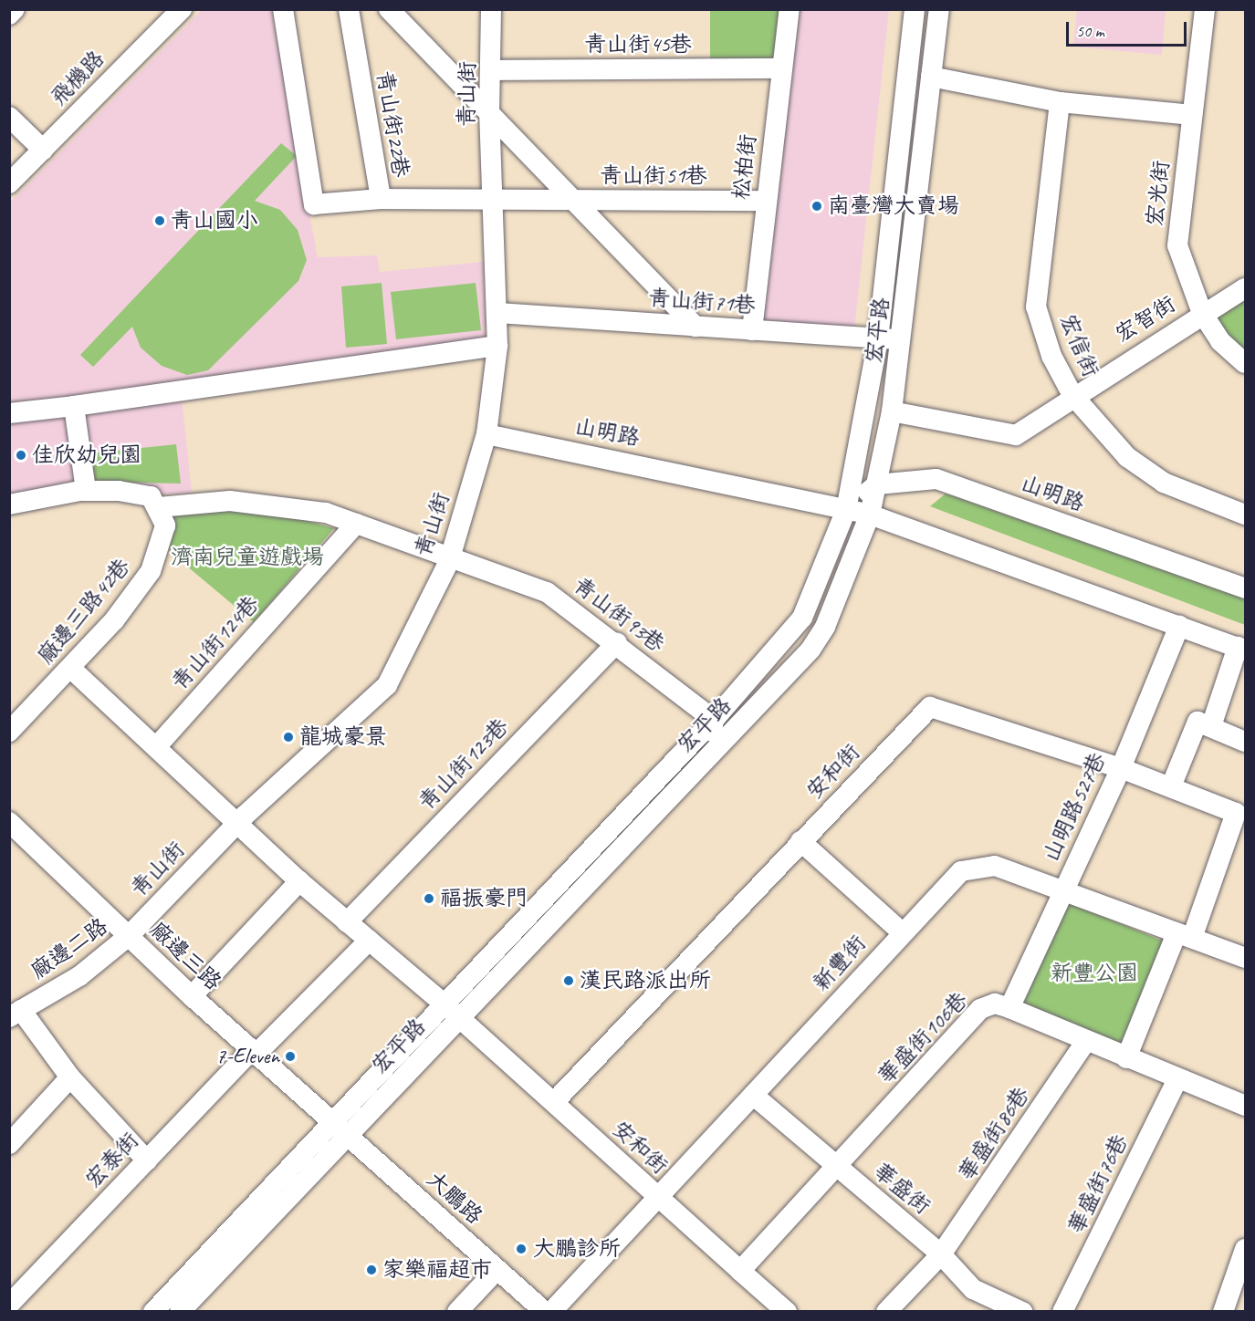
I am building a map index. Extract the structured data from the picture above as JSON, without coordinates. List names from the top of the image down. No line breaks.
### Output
{"streets":{"street":["青山街45巷","飛機路","青山街","青山街22巷","松柏街","青山街51巷","宏光街","青山街71巷","宏智街","宏平路","宏信街","山明路","廠邊三路42巷","青山街93巷","青山街124巷","青山街123巷","安和街","山明路527巷","廠邊二路","廠邊三路","新豐街","華盛街106巷","華盛街86巷","宏泰街","華盛街76巷","華盛街","大鵬路"]},"crossings":[["青山街45巷","青山街"],["青山街45巷","松柏街"],["青山街","青山街22巷"],["青山街","青山街51巷"],["青山街","青山街71巷"],["青山街","山明路"],["青山街","青山街93巷"],["青山街","廠邊二路"],["青山街","廠邊三路"],["青山街22巷","青山街51巷"],["松柏街","青山街51巷"],["松柏街","青山街71巷"],["青山街51巷","青山街71巷"],["宏光街","宏智街"],["青山街71巷","宏平路"],["宏智街","宏平路"],["宏智街","宏信街"],["宏平路","山明路"],["宏平路","青山街93巷"],["宏平路","廠邊三路"],["宏平路","大鵬路"],["山明路","山明路527巷"],["廠邊三路42巷","青山街93巷"],["青山街93巷","青山街124巷"],["青山街93巷","青山街123巷"],["安和街","山明路527巷"],["安和街","新豐街"],["安和街","華盛街106巷"],["山明路527巷","新豐街"],["山明路527巷","華盛街106巷"],["廠邊二路","廠邊三路"],["廠邊三路","宏泰街"],["廠邊三路","大鵬路"],["新豐街","華盛街"],["華盛街106巷","華盛街86巷"],["華盛街106巷","華盛街76巷"],["華盛街106巷","華盛街"],["華盛街86巷","華盛街"]],"parks":["濟南兒童遊戲場","新豐公園"],"places":["南臺灣大賣場","青山國小","佳欣幼兒園","龍城豪景","福振豪門","漢民路派出所","7-Eleven","大鵬診所","家樂福超市"],"scale_bar":"50 m"}
